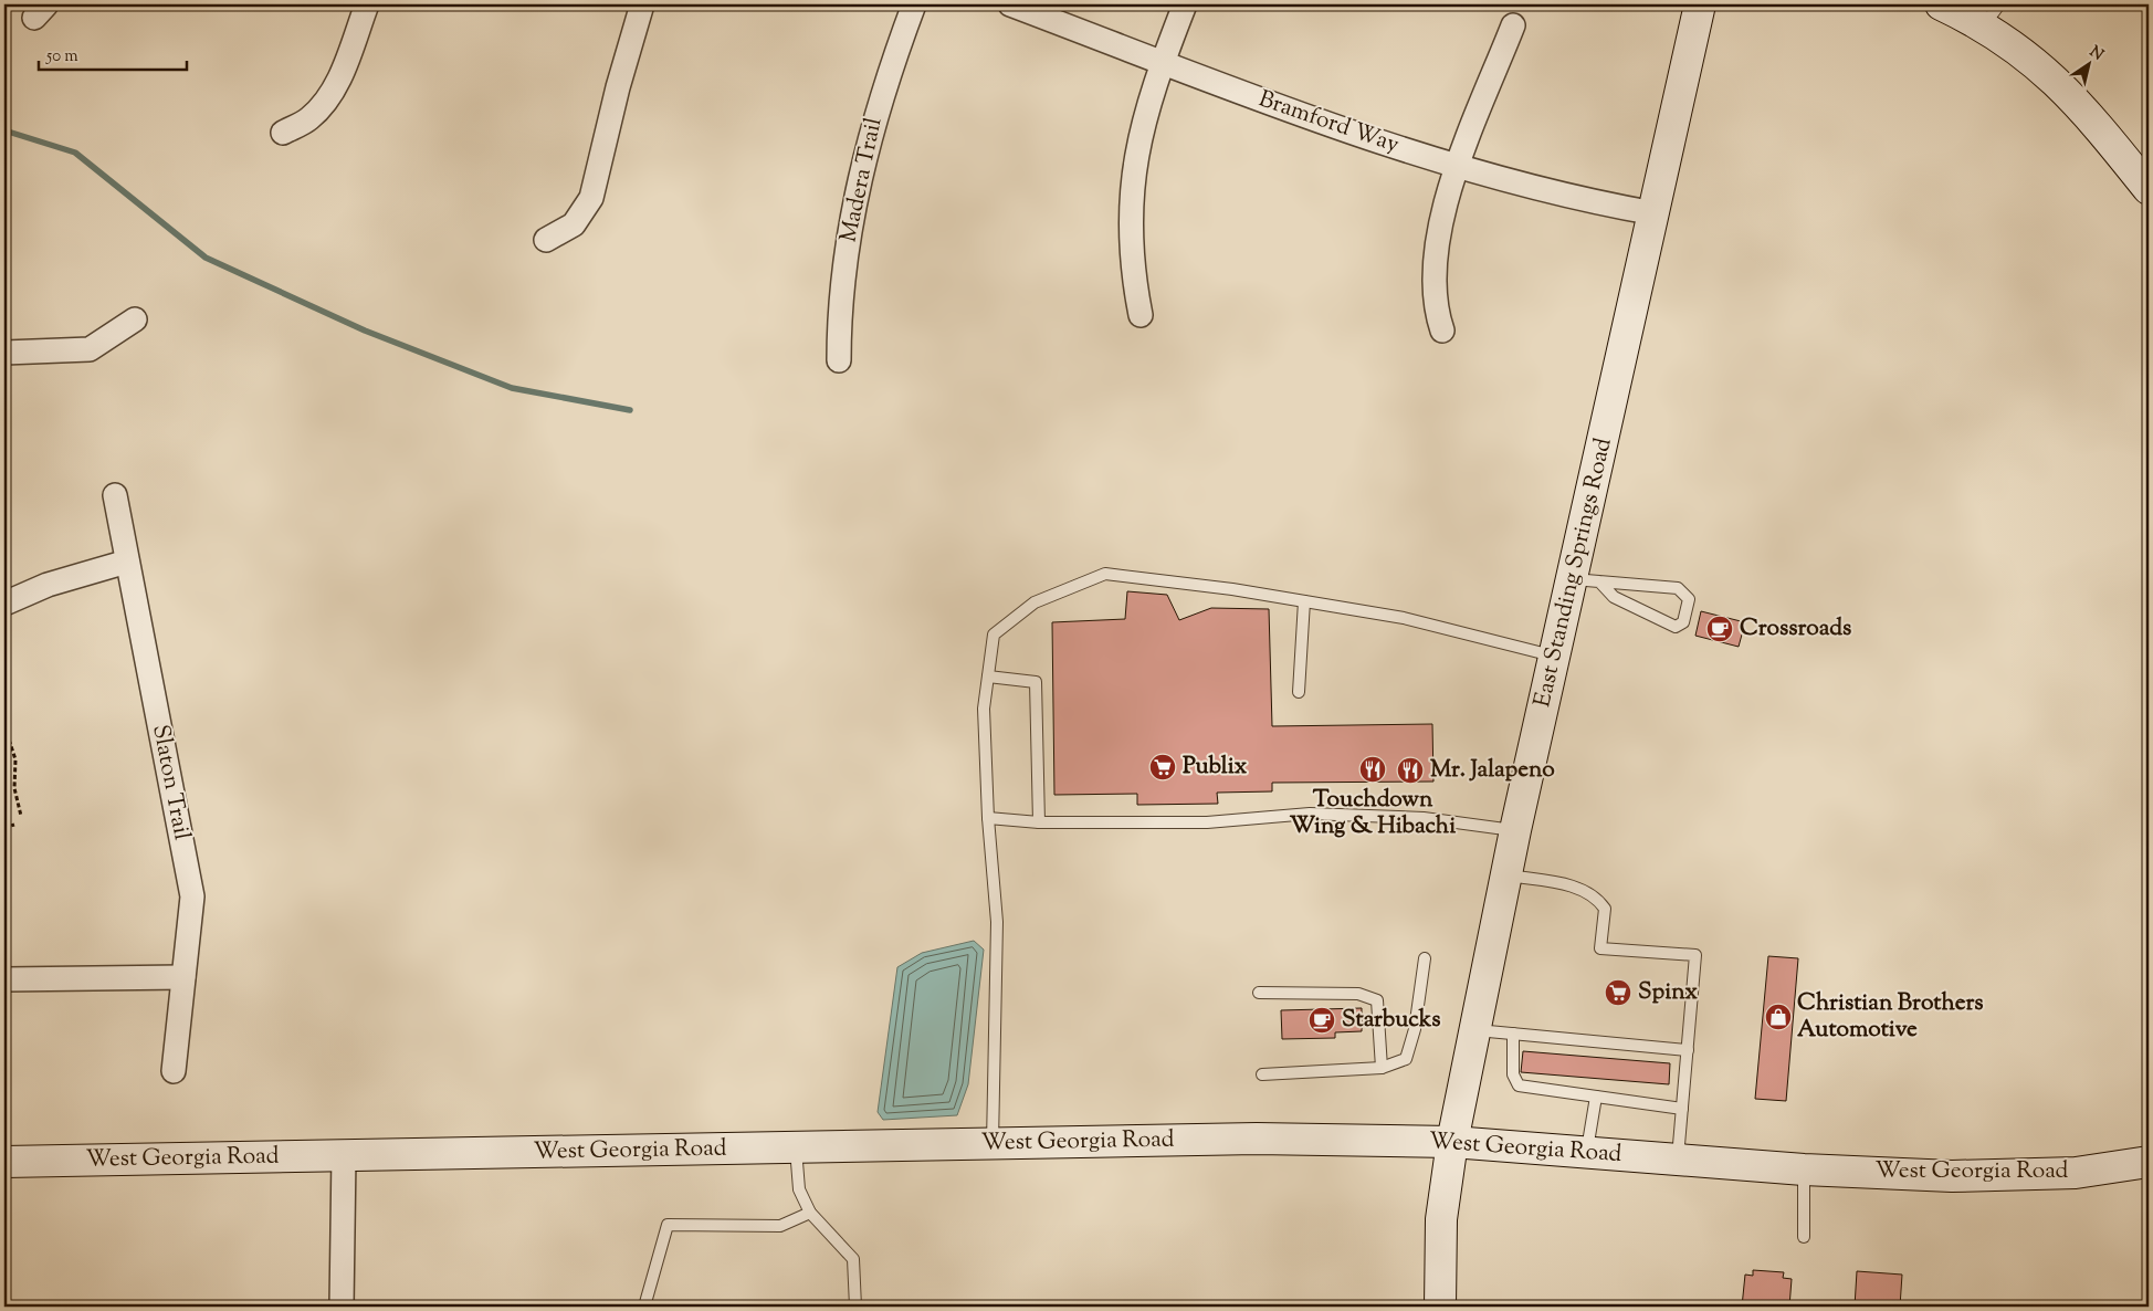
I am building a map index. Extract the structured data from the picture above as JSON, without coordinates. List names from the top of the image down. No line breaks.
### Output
{"streets":{"main road":["East Standing Springs Road","West Georgia Road"],"street":["Bramford Way","Madera Trail","Slaton Trail"]},"crossings":[["Bramford Way","East Standing Springs Road"],["East Standing Springs Road","West Georgia Road"]],"places":{"cafe":["Crossroads","Starbucks"],"supermarket":["Publix","Spinx"],"restaurant":["Touchdown Wing & Hibachi","Mr. Jalapeno"],"shop":["Christian Brothers Automotive"]},"scale_bar":"50 m","north":"top right"}
